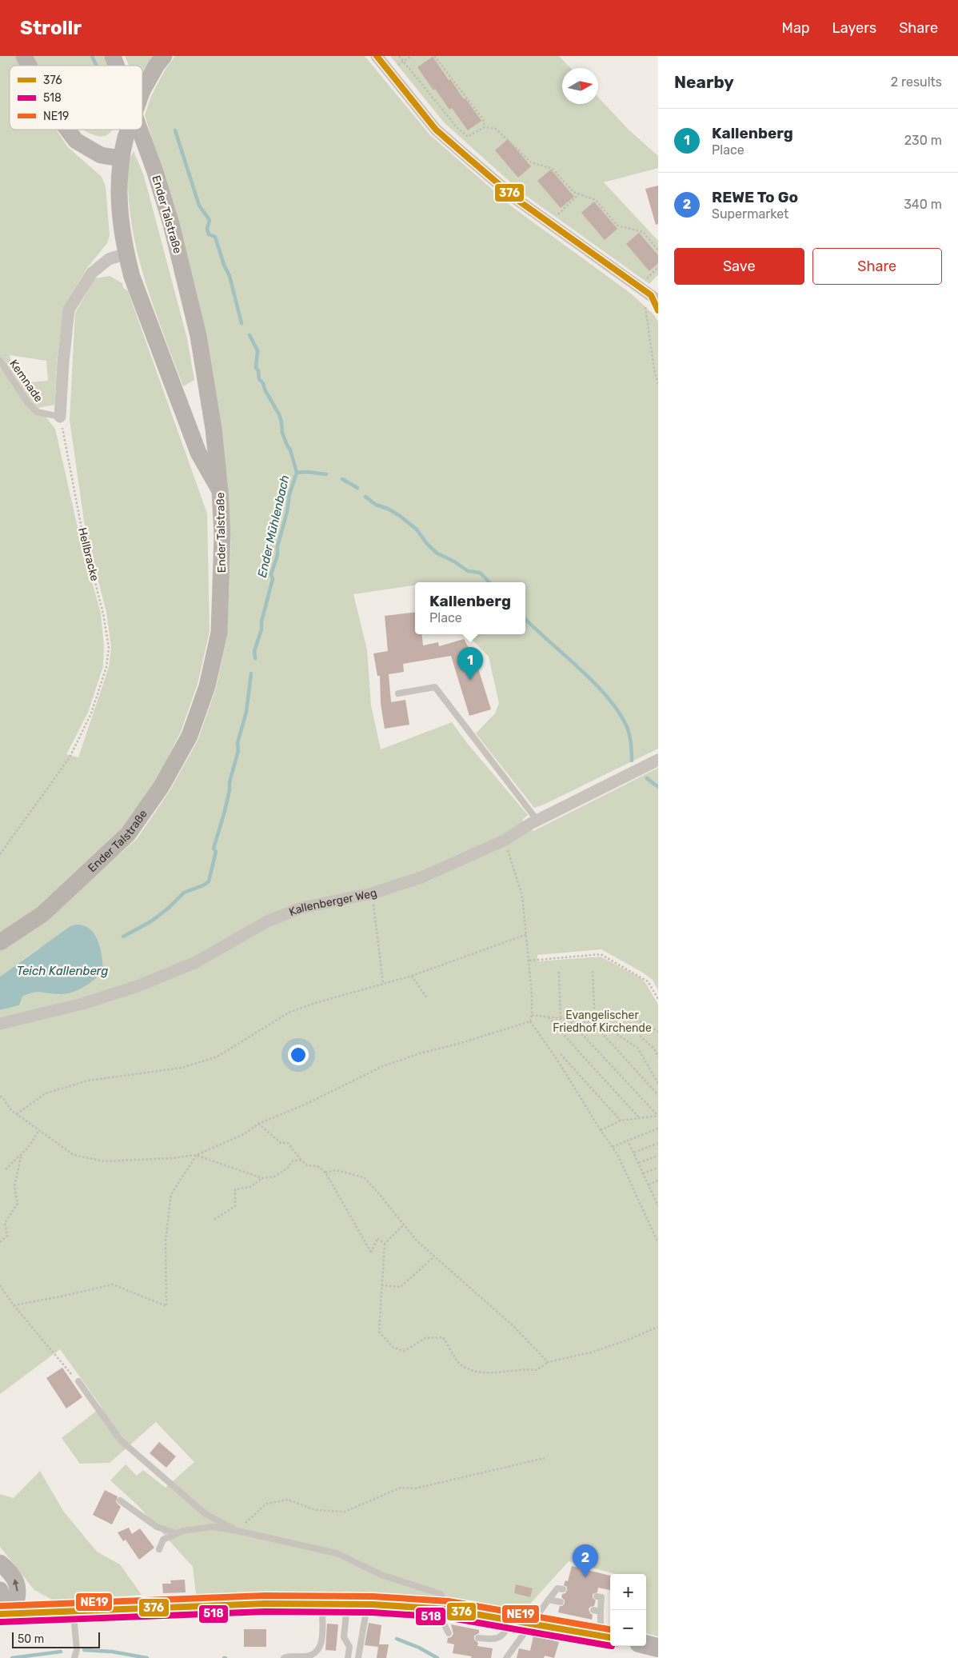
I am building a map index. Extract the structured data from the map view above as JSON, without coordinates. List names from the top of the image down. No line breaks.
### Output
{"streets":{"main road":["Ender Talstraße"],"street":["Kallenberger Weg"],"lane":["Kemnade"],"path":["Hellbracke"]},"crossings":[["Kemnade","Hellbracke"]],"water":["Ender Mühlenbach","Teich Kallenberg"],"parks":["Evangelischer Friedhof Kirchende"],"lines":["transit line 376","transit line NE19","transit line 518"],"legend":["376","518","NE19"],"scale_bar":"50 m","north":"right","page":{"header":"Strollr","nav":["Map","Layers","Share"],"heading":["Nearby","2 results"],"list":[{"mark":"1","name":"Kallenberg","note":"Place","value":"230 m"},{"mark":"2","name":"REWE To Go","note":"Supermarket","value":"340 m"}],"buttons":["Save","Share"],"popup":["Kallenberg","Place"],"pins":["1","2"],"map_buttons":["+","−"],"scale":"50 m"}}
